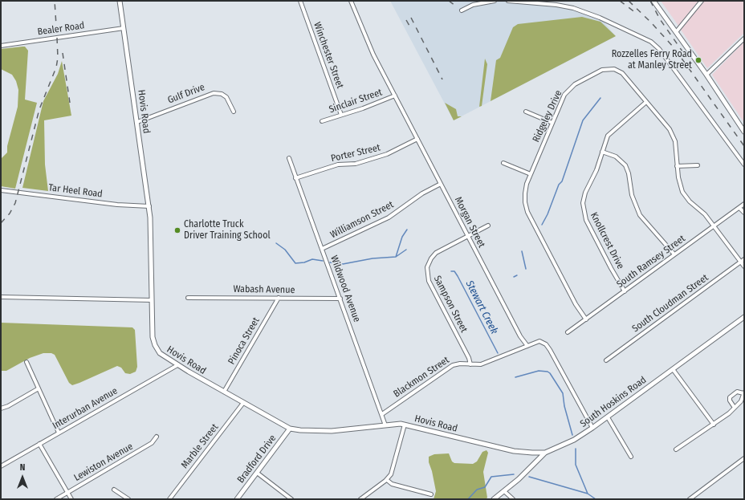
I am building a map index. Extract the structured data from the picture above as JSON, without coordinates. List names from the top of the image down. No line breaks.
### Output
{"streets":{"street":["Bealer Road","Winchester Street","Gulf Drive","Sinclair Street","Hovis Road","Ridgeley Drive","Porter Street","Tar Heel Road","Williamson Street","Morgan Street","Knollcrest Drive","South Ramsey Street","Wildwood Avenue","Wabash Avenue","South Cloudman Street","Sampson Street","Pinoca Street","Blackmon Street","South Hoskins Road","Interurban Avenue","Marble Street","Bradford Drive","Lewiston Avenue"]},"crossings":[["Bealer Road","Hovis Road"],["Winchester Street","Sinclair Street"],["Gulf Drive","Hovis Road"],["Sinclair Street","Morgan Street"],["Hovis Road","Tar Heel Road"],["Hovis Road","Wildwood Avenue"],["Hovis Road","Pinoca Street"],["Hovis Road","South Hoskins Road"],["Hovis Road","Interurban Avenue"],["Hovis Road","Marble Street"],["Hovis Road","Bradford Drive"],["Ridgeley Drive","Knollcrest Drive"],["Ridgeley Drive","South Ramsey Street"],["Ridgeley Drive","South Cloudman Street"],["Porter Street","Morgan Street"],["Porter Street","Wildwood Avenue"],["Williamson Street","Morgan Street"],["Williamson Street","Wildwood Avenue"],["Morgan Street","Sampson Street"],["Morgan Street","Blackmon Street"],["Knollcrest Drive","South Ramsey Street"],["Wildwood Avenue","Wabash Avenue"],["Wildwood Avenue","Blackmon Street"],["Wabash Avenue","Pinoca Street"],["Sampson Street","Blackmon Street"]],"water":["Stewart Creek"],"places":["Rozzelles Ferry Road at Manley Street","Charlotte Truck Driver Training School"],"north":"top"}
